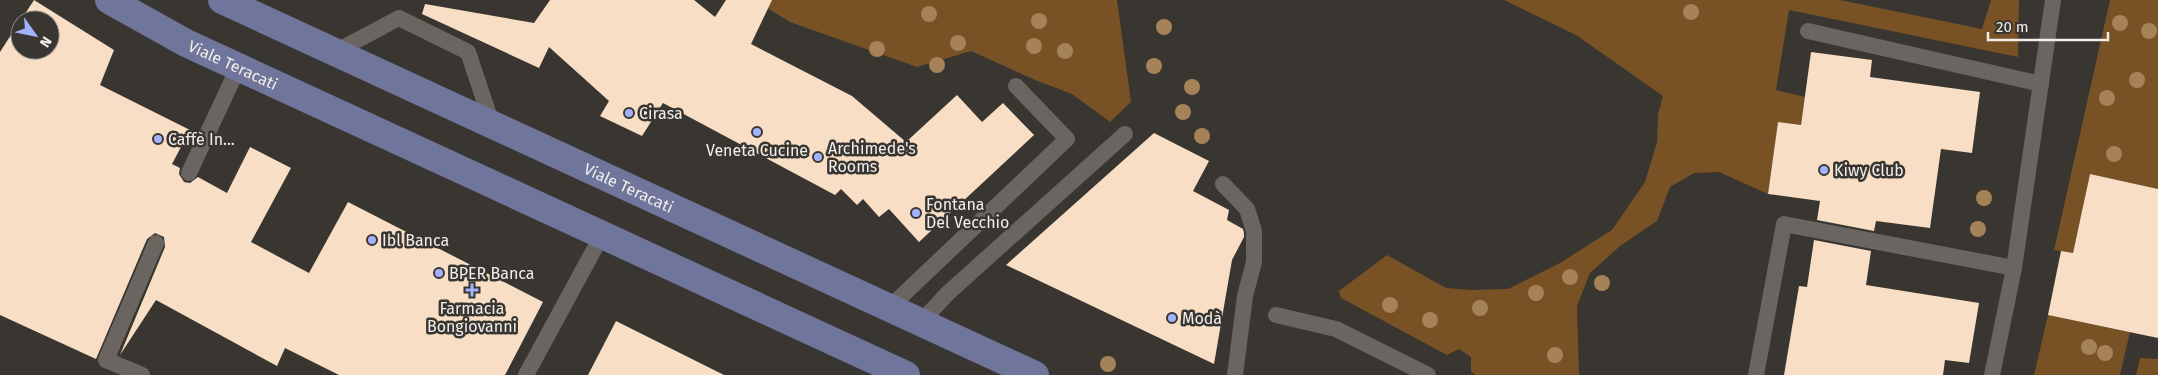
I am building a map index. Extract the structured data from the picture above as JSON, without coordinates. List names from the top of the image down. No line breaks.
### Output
{"streets":{"main road":["Viale Teracati"]},"places":{"other":["Cirasa","Veneta Cucine","Caffè In...","Archimede's Rooms","Kiwy Club","Fontana Del Vecchio","Ibl Banca","BPER Banca","Modà"],"health":["Farmacia Bongiovanni"]},"scale_bar":"20 m","north":"bottom right"}
